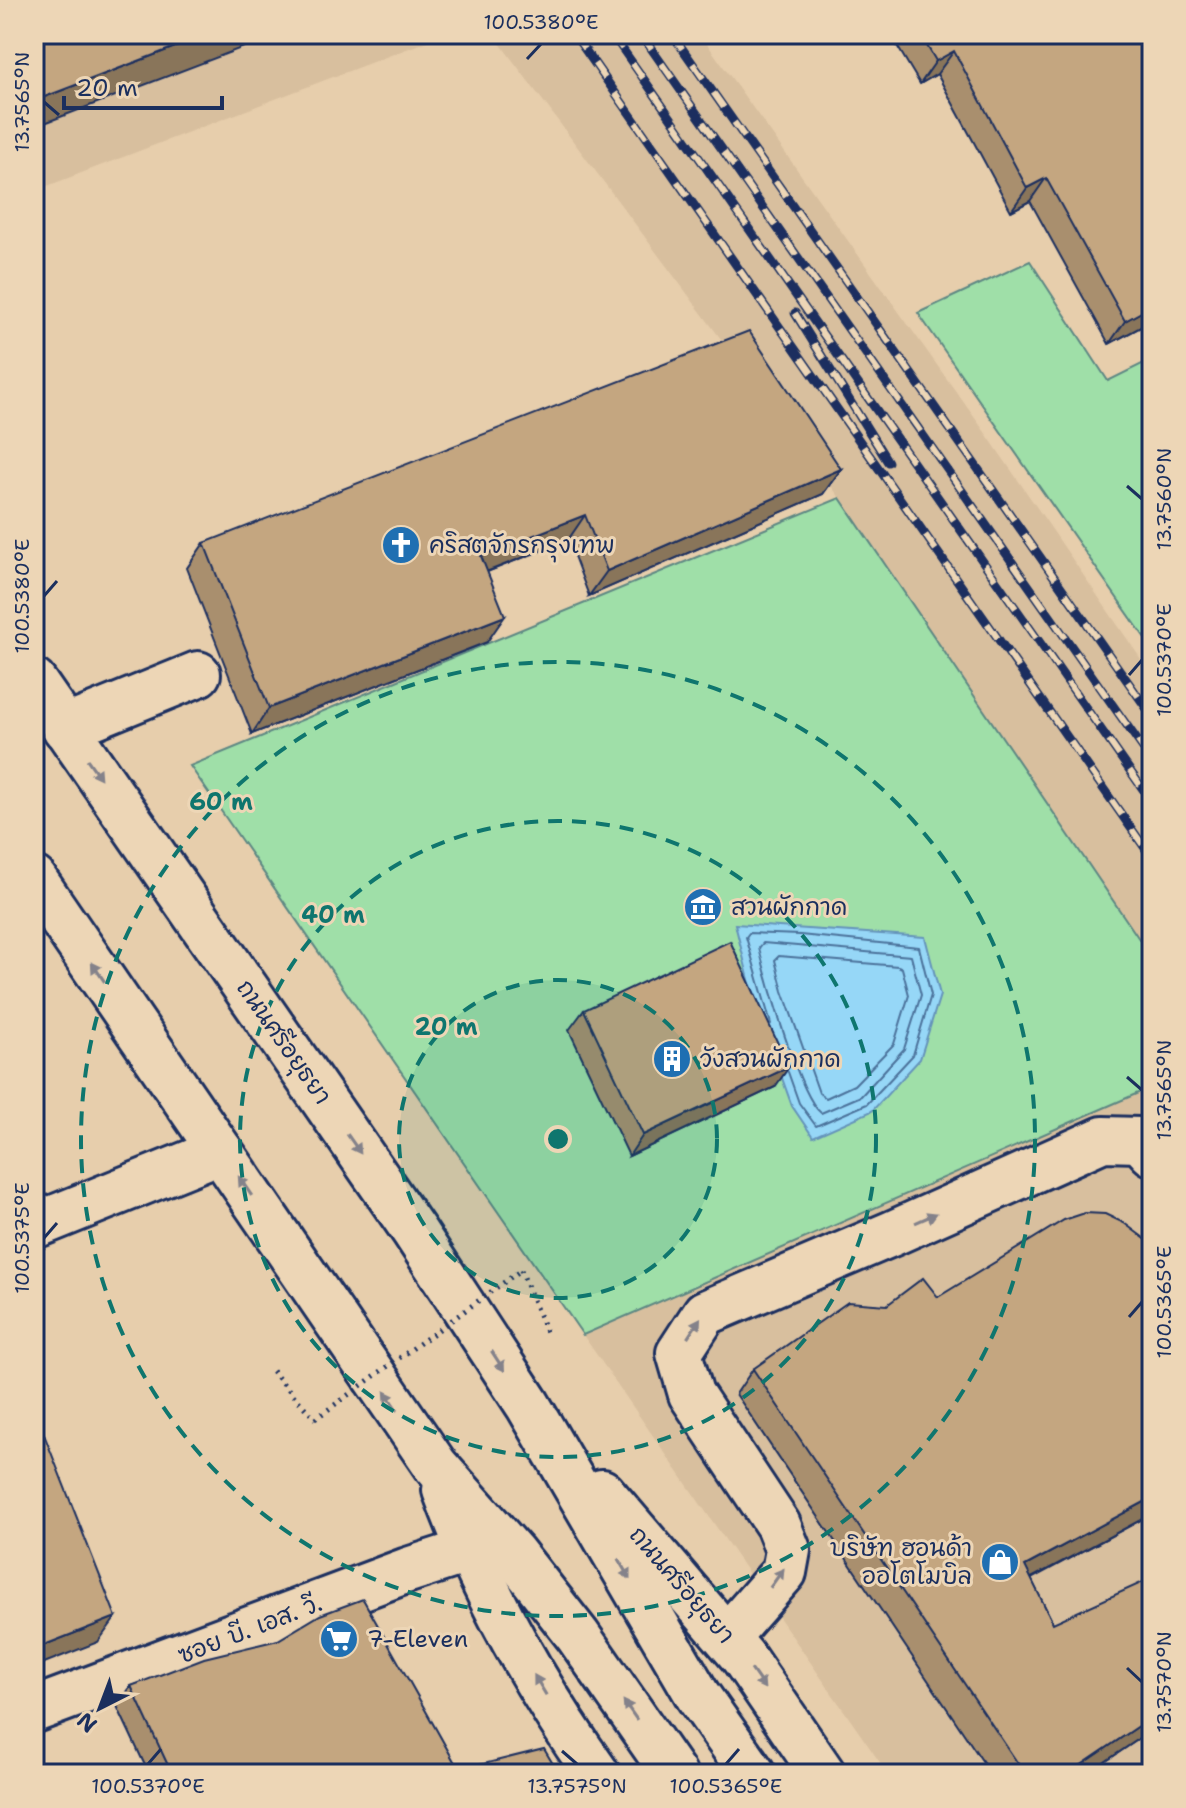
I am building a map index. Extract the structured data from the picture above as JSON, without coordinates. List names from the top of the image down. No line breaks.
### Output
{"streets":{"main road":["ถนนศรีอยุธยา","ซอย บี. เอส. วี."]},"places":{"church":["คริสตจักรกรุงเทพ"],"museum":["สวนผักกาด"],"building":["วังสวนผักกาด"],"shop":["บริษัท ฮอนด้า ออโตโมบิล"],"supermarket":["7-Eleven"]},"scale_bar":"20 m","north":"bottom left","coordinates":["100.5380°E","13.7565°N","13.7560°N","100.5370°E","100.5375°E","100.5365°E","13.7570°N","13.7575°N"],"rings":["60 m","40 m","20 m"]}
